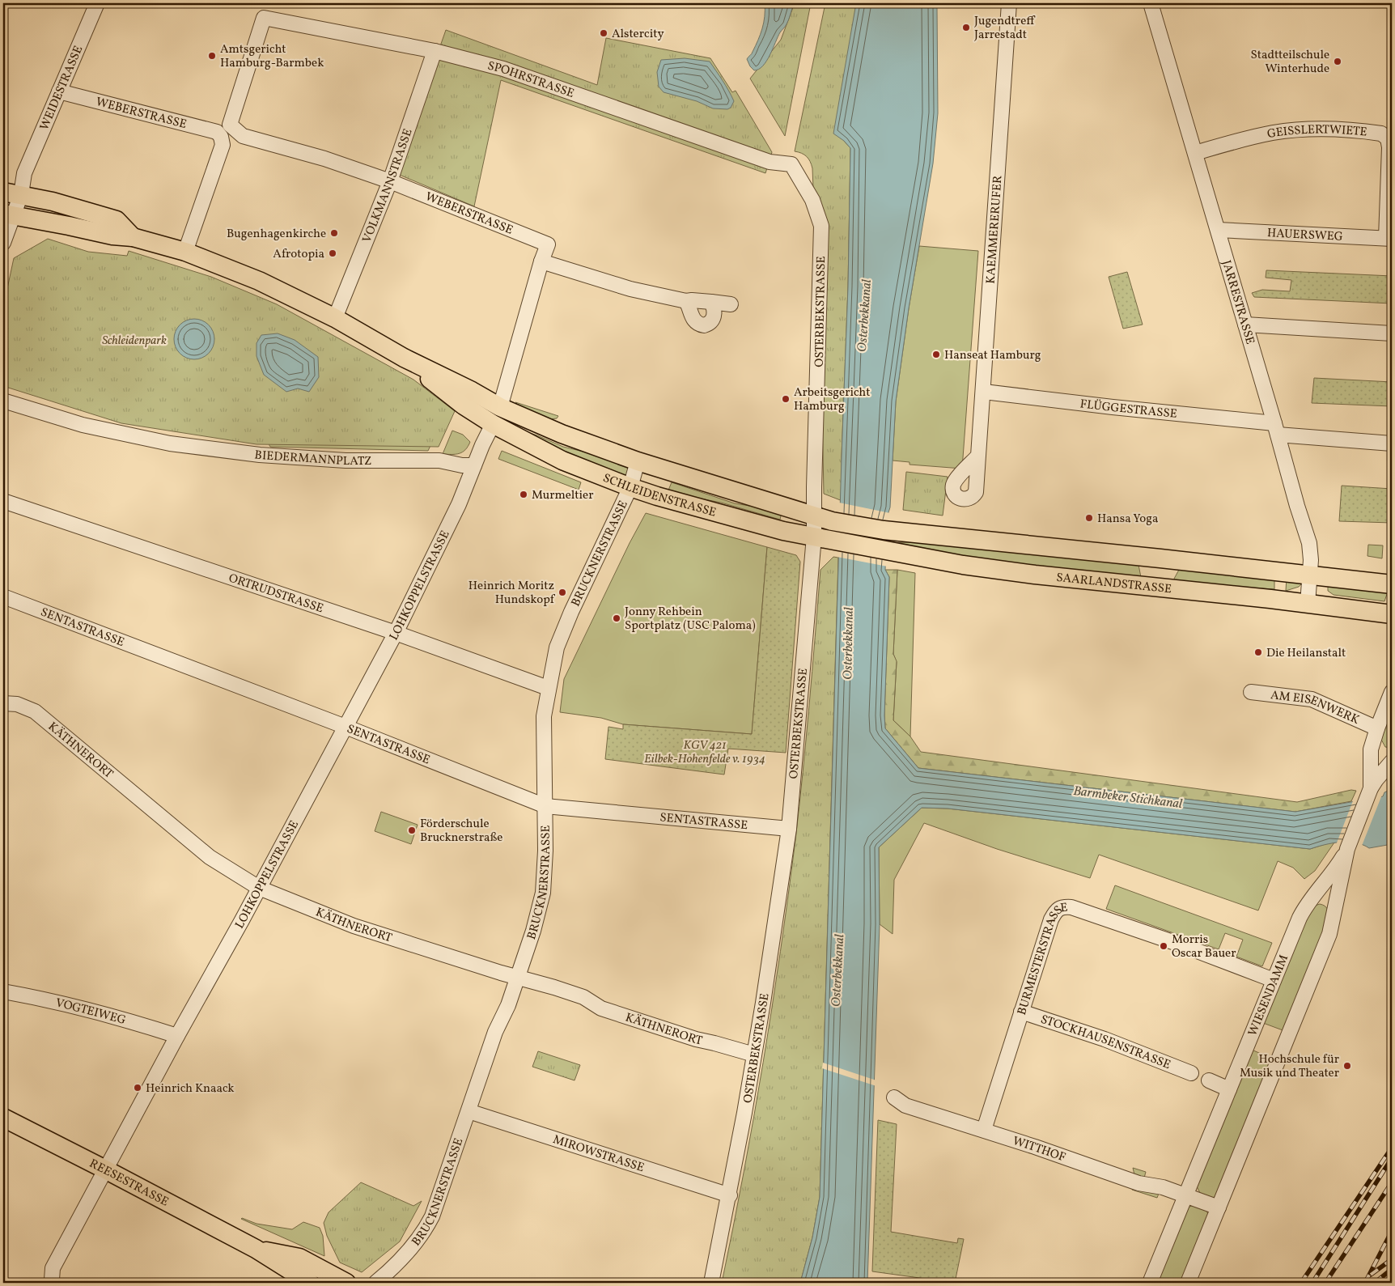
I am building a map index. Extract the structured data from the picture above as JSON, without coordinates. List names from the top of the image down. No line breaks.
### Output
{"streets":{"main road":["SCHLEIDENSTRASSE","SAARLANDSTRASSE","REESESTRASSE"],"street":["SPOHRSTRASSE","WEIDESTRASSE","WEBERSTRASSE","GEISSLERTWIETE","VOLKMANNSTRASSE","KAEMMERERUFER","HAUERSWEG","JARRESTRASSE","OSTERBEKSTRASSE","FLÜGGESTRASSE","BIEDERMANNPLATZ","BRUCKNERSTRASSE","LOHKOPPELSTRASSE","ORTRUDSTRASSE","SENTASTRASSE","AM EISENWERK","KÄTHNERORT","BURMESTERSTRASSE","WIESENDAMM","VOGTEIWEG","STOCKHAUSENSTRASSE","WITTHOF","MIROWSTRASSE"]},"crossings":[["SPOHRSTRASSE","WEBERSTRASSE"],["SPOHRSTRASSE","VOLKMANNSTRASSE"],["SPOHRSTRASSE","OSTERBEKSTRASSE"],["WEIDESTRASSE","WEBERSTRASSE"],["WEBERSTRASSE","VOLKMANNSTRASSE"],["GEISSLERTWIETE","HAUERSWEG"],["GEISSLERTWIETE","JARRESTRASSE"],["KAEMMERERUFER","FLÜGGESTRASSE"],["HAUERSWEG","JARRESTRASSE"],["JARRESTRASSE","FLÜGGESTRASSE"],["JARRESTRASSE","SCHLEIDENSTRASSE"],["JARRESTRASSE","SAARLANDSTRASSE"],["OSTERBEKSTRASSE","SCHLEIDENSTRASSE"],["OSTERBEKSTRASSE","SENTASTRASSE"],["OSTERBEKSTRASSE","KÄTHNERORT"],["OSTERBEKSTRASSE","MIROWSTRASSE"],["BIEDERMANNPLATZ","LOHKOPPELSTRASSE"],["SCHLEIDENSTRASSE","BRUCKNERSTRASSE"],["SCHLEIDENSTRASSE","SAARLANDSTRASSE"],["BRUCKNERSTRASSE","ORTRUDSTRASSE"],["BRUCKNERSTRASSE","SENTASTRASSE"],["BRUCKNERSTRASSE","KÄTHNERORT"],["BRUCKNERSTRASSE","MIROWSTRASSE"],["LOHKOPPELSTRASSE","ORTRUDSTRASSE"],["LOHKOPPELSTRASSE","SENTASTRASSE"],["LOHKOPPELSTRASSE","KÄTHNERORT"],["LOHKOPPELSTRASSE","VOGTEIWEG"],["LOHKOPPELSTRASSE","REESESTRASSE"],["AM EISENWERK","WIESENDAMM"],["BURMESTERSTRASSE","WIESENDAMM"],["BURMESTERSTRASSE","STOCKHAUSENSTRASSE"],["BURMESTERSTRASSE","WITTHOF"],["WIESENDAMM","WITTHOF"]],"water":["Osterbekkanal","Barmbeker Stichkanal"],"parks":["Schleidenpark","KGV 421 Eilbek-Hohenfelde v. 1934"],"places":["Jugendtreff Jarrestadt","Alstercity","Amtsgericht Hamburg-Barmbek","Stadtteilschule Winterhude","Bugenhagenkirche","Afrotopia","Hanseat Hamburg","Arbeitsgericht Hamburg","Murmeltier","Hansa Yoga","Heinrich Moritz Hundskopf","Jonny Rehbein Sportplatz (USC Paloma)","Die Heilanstalt","Förderschule Brucknerstraße","Morris Oscar Bauer","Hochschule für Musik und Theater","Heinrich Knaack"]}
